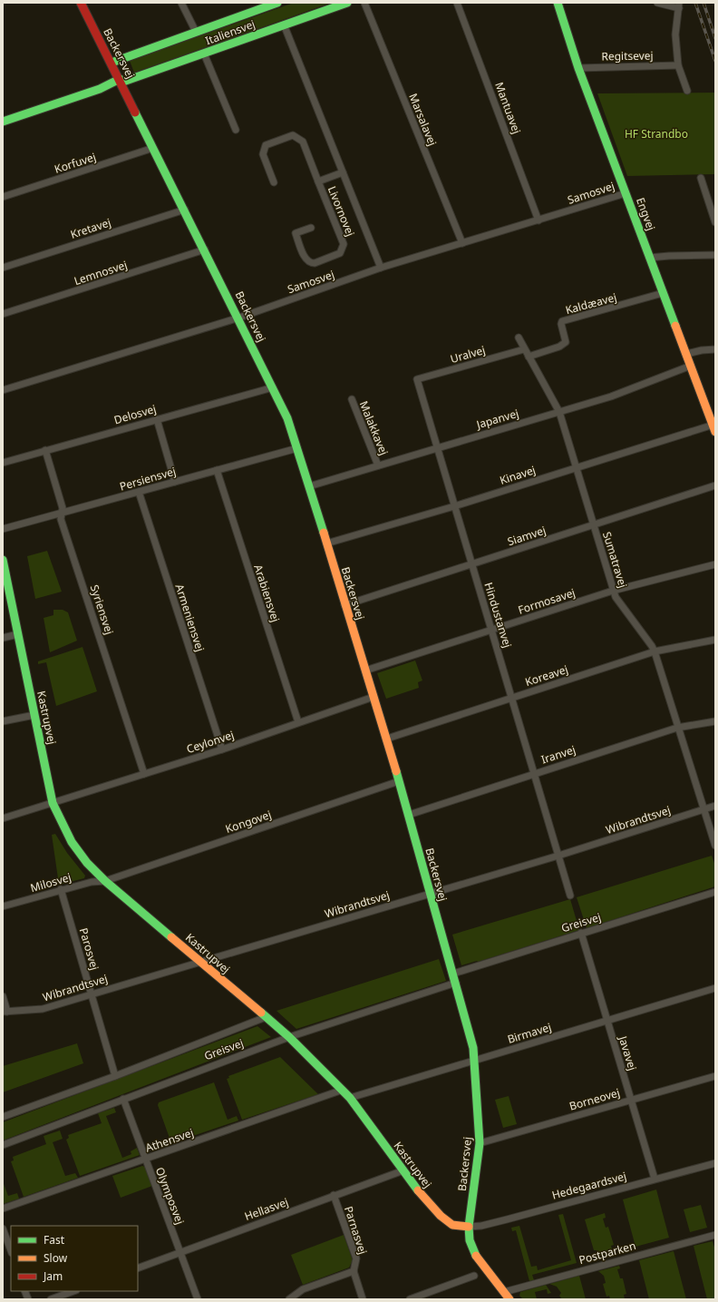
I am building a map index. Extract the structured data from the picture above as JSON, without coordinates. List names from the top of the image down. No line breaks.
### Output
{"streets":{"street":["Italiensvej","Backersvej","Regitsevej","Mantuavej","Marsalavej","Korfuvej","Samosvej","Livornovej","Engvej","Kretavej","Lemnosvej","Kaldæavej","Uralvej","Delosvej","Japanvej","Malakkavej","Kinavej","Persiensvej","Siamvej","Sumatravej","Arabiensvej","Formosavej","Syriensvej","Hindustanvej","Armeniensvej","Koreavej","Kastrupvej","Ceylonvej","Iranvej","Wibrandtsvej","Kongovej","Milosvej","Greisvej","Parosvej","Birmavej","Javavej","Borneovej","Athensvej","Hedegaardsvej","Olymposvej","Hellasvej","Parnasvej","Postparken"]},"crossings":[["Italiensvej","Backersvej"],["Italiensvej","Livornovej"],["Backersvej","Korfuvej"],["Backersvej","Samosvej"],["Backersvej","Kretavej"],["Backersvej","Lemnosvej"],["Backersvej","Delosvej"],["Backersvej","Japanvej"],["Backersvej","Kinavej"],["Backersvej","Persiensvej"],["Backersvej","Siamvej"],["Backersvej","Formosavej"],["Backersvej","Koreavej"],["Backersvej","Kastrupvej"],["Backersvej","Ceylonvej"],["Backersvej","Iranvej"],["Backersvej","Wibrandtsvej"],["Backersvej","Kongovej"],["Backersvej","Greisvej"],["Backersvej","Birmavej"],["Backersvej","Borneovej"],["Backersvej","Hedegaardsvej"],["Regitsevej","Engvej"],["Mantuavej","Samosvej"],["Marsalavej","Samosvej"],["Samosvej","Livornovej"],["Samosvej","Engvej"],["Engvej","Kaldæavej"],["Engvej","Japanvej"],["Engvej","Kinavej"],["Kaldæavej","Sumatravej"],["Uralvej","Sumatravej"],["Uralvej","Hindustanvej"],["Delosvej","Syriensvej"],["Japanvej","Malakkavej"],["Japanvej","Sumatravej"],["Japanvej","Hindustanvej"],["Kinavej","Sumatravej"],["Kinavej","Hindustanvej"],["Persiensvej","Arabiensvej"],["Persiensvej","Syriensvej"],["Persiensvej","Armeniensvej"],["Siamvej","Sumatravej"],["Siamvej","Hindustanvej"],["Sumatravej","Formosavej"],["Sumatravej","Koreavej"],["Sumatravej","Iranvej"],["Sumatravej","Wibrandtsvej"],["Arabiensvej","Ceylonvej"],["Formosavej","Hindustanvej"],["Syriensvej","Ceylonvej"],["Hindustanvej","Koreavej"],["Hindustanvej","Iranvej"],["Hindustanvej","Wibrandtsvej"],["Armeniensvej","Ceylonvej"],["Kastrupvej","Ceylonvej"],["Kastrupvej","Wibrandtsvej"],["Kastrupvej","Kongovej"],["Kastrupvej","Milosvej"],["Kastrupvej","Greisvej"],["Kastrupvej","Birmavej"],["Kastrupvej","Athensvej"],["Kastrupvej","Hedegaardsvej"],["Kastrupvej","Hellasvej"],["Wibrandtsvej","Parosvej"],["Kongovej","Milosvej"],["Milosvej","Parosvej"],["Greisvej","Parosvej"],["Greisvej","Javavej"],["Greisvej","Olymposvej"],["Birmavej","Javavej"],["Javavej","Borneovej"],["Javavej","Hedegaardsvej"],["Athensvej","Olymposvej"],["Olymposvej","Hellasvej"],["Hellasvej","Parnasvej"]],"parks":["HF Strandbo"],"legend":["Fast","Slow","Jam"]}
